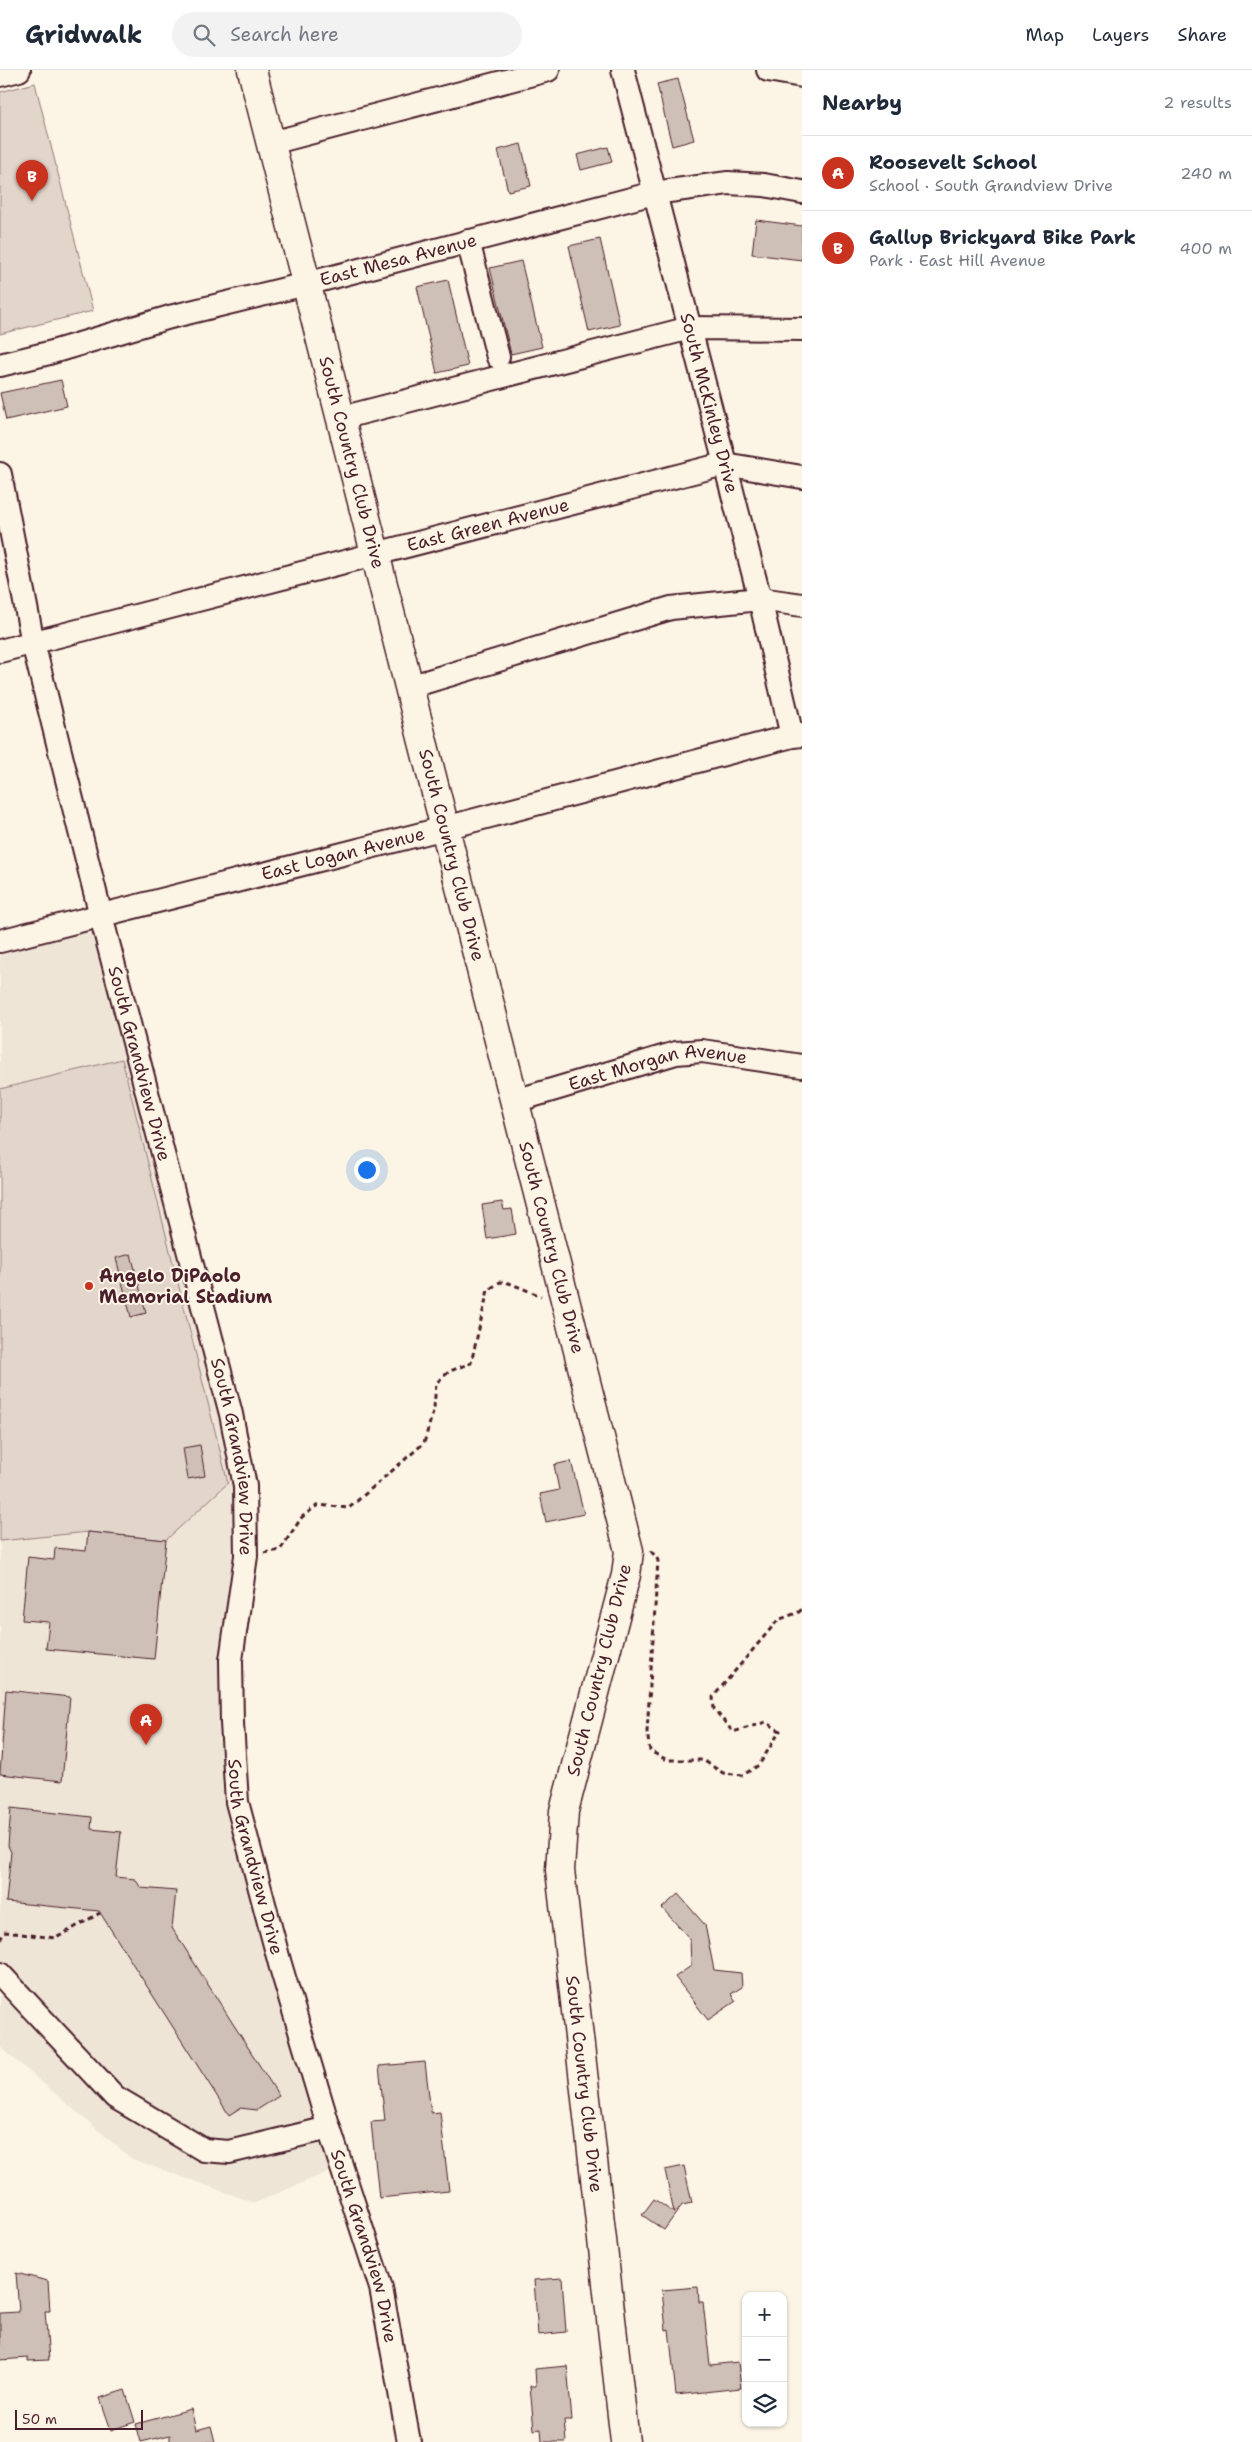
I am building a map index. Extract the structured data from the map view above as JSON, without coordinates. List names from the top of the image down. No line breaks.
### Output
{"streets":{"main road":["South Country Club Drive"],"street":["East Mesa Avenue","South McKinley Drive","East Green Avenue","East Logan Avenue","South Grandview Drive","East Morgan Avenue"]},"crossings":[["East Mesa Avenue","South McKinley Drive"],["East Mesa Avenue","South Country Club Drive"],["South McKinley Drive","East Green Avenue"],["South McKinley Drive","East Logan Avenue"],["South Country Club Drive","East Green Avenue"],["South Country Club Drive","East Logan Avenue"],["South Country Club Drive","East Morgan Avenue"],["East Green Avenue","South Grandview Drive"],["East Logan Avenue","South Grandview Drive"]],"places":["Angelo DiPaolo Memorial Stadium"],"scale_bar":"50 m","page":{"header":"Gridwalk","search":"Search here","nav":["Map","Layers","Share"],"heading":["Nearby","2 results"],"list":[{"mark":"A","name":"Roosevelt School","note":"School · South Grandview Drive","value":"240 m"},{"mark":"B","name":"Gallup Brickyard Bike Park","note":"Park · East Hill Avenue","value":"400 m"}],"pins":["B","A"],"map_buttons":["+","−"],"scale":"50 m"}}
